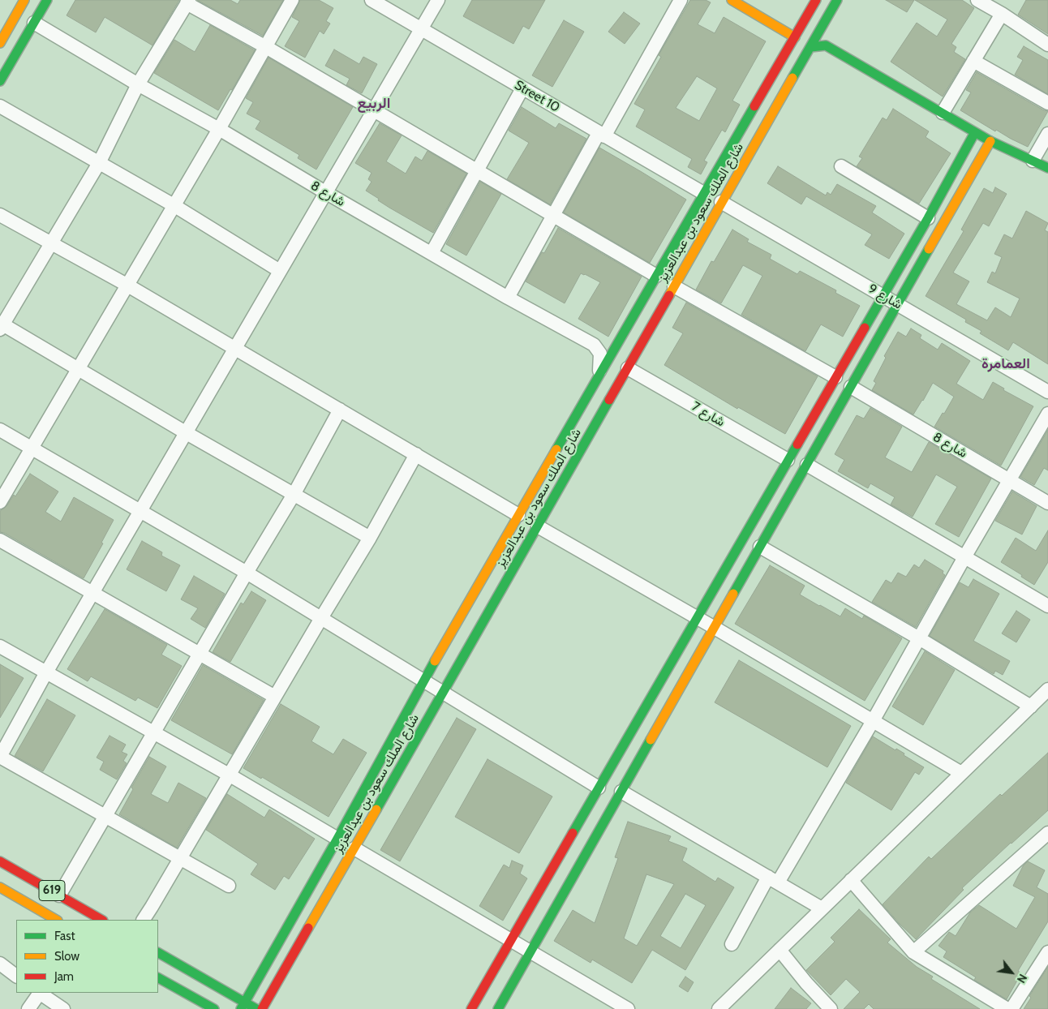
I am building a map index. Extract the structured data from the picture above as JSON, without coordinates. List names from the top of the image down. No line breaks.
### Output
{"streets":{"main road":["شارع الملك سعود بن عبدالعزيز","619"],"street":["Street 10","شارع 8","شارع 9","شارع 7"]},"crossings":[["Street 10","شارع الملك سعود بن عبدالعزيز"],["شارع 8","شارع الملك سعود بن عبدالعزيز"],["شارع الملك سعود بن عبدالعزيز","شارع 9"],["شارع الملك سعود بن عبدالعزيز","شارع 7"]],"districts":["الربيع","العمامرة"],"legend":["Fast","Slow","Jam"],"north":"bottom right"}
